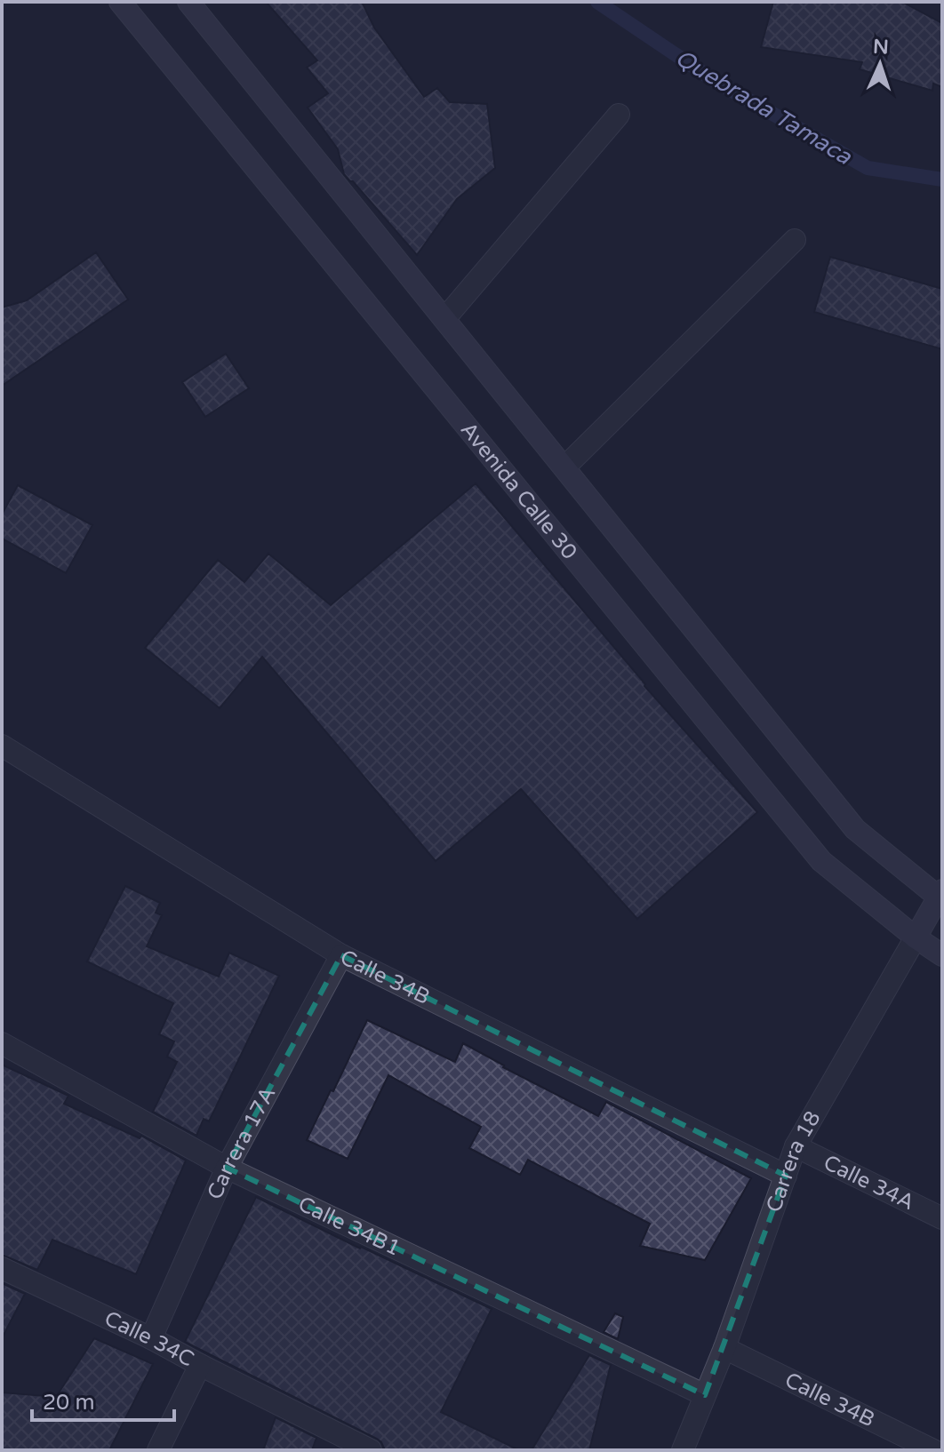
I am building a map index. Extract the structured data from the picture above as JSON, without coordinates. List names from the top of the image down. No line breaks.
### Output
{"streets":{"main road":["Avenida Calle 30","Carrera 18"],"street":["Calle 34B","Carrera 17A","Calle 34A","Calle 34B1","Calle 34C"]},"crossings":[["Avenida Calle 30","Carrera 18"],["Calle 34B","Carrera 17A"],["Calle 34B","Carrera 18"],["Carrera 17A","Calle 34B1"],["Carrera 17A","Calle 34C"],["Carrera 18","Calle 34A"],["Carrera 18","Calle 34B1"]],"water":["Quebrada Tamaca"],"scale_bar":"20 m","north":"top"}
